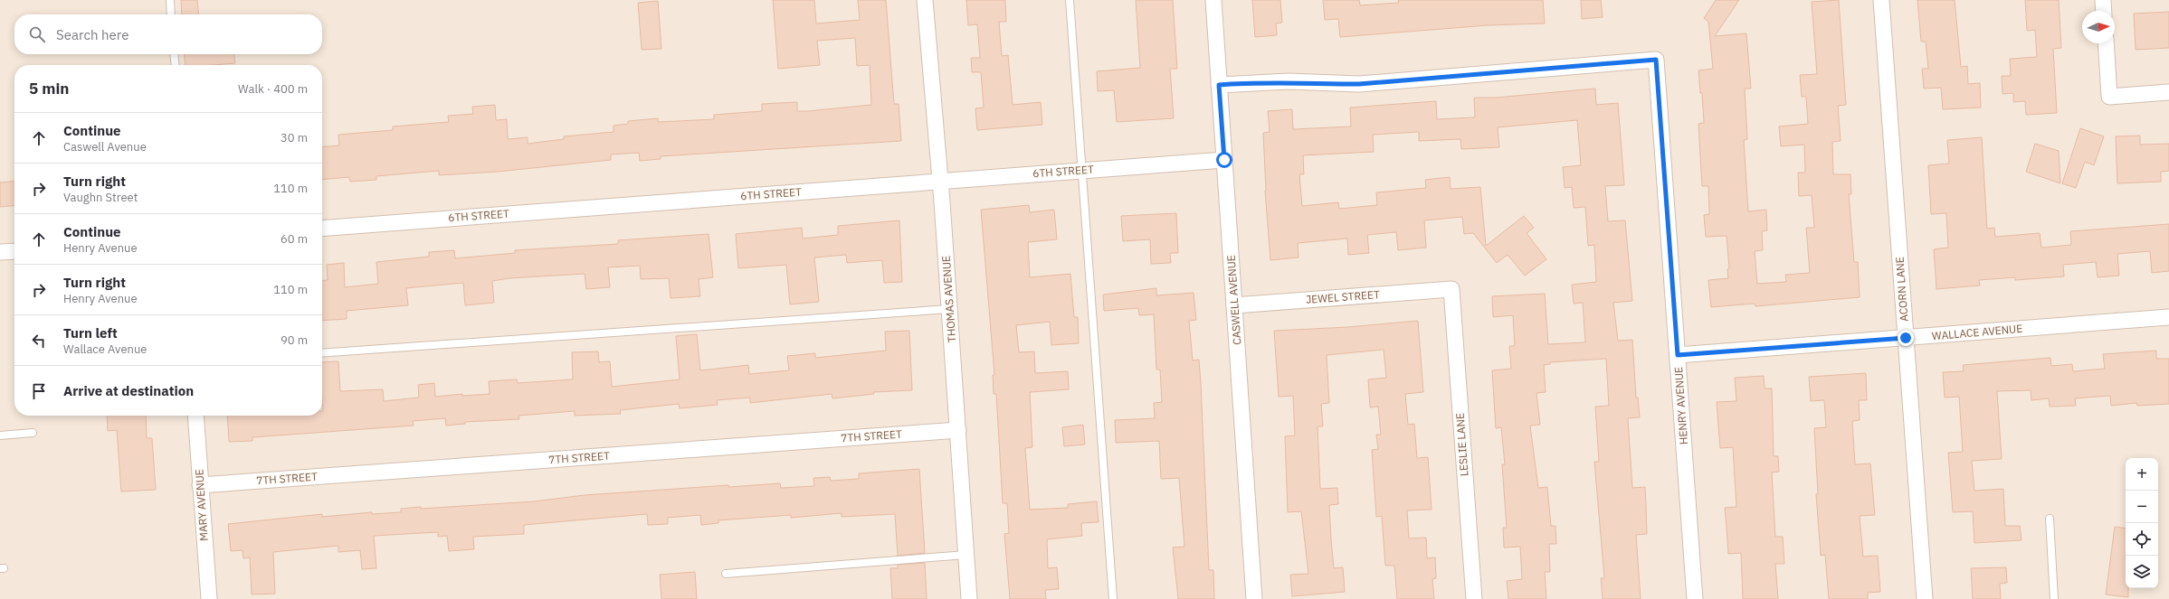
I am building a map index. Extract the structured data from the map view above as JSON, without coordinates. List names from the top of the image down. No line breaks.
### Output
{"streets":{"street":["6TH STREET","ACORN LANE","JEWEL STREET","THOMAS AVENUE","CASWELL AVENUE","WALLACE AVENUE","HENRY AVENUE","7TH STREET","LESLIE LANE","MARY AVENUE"]},"crossings":[["6TH STREET","THOMAS AVENUE"],["6TH STREET","CASWELL AVENUE"],["ACORN LANE","WALLACE AVENUE"],["JEWEL STREET","CASWELL AVENUE"],["JEWEL STREET","LESLIE LANE"],["THOMAS AVENUE","7TH STREET"],["CASWELL AVENUE","HENRY AVENUE"],["WALLACE AVENUE","HENRY AVENUE"],["7TH STREET","MARY AVENUE"]],"north":"right","page":{"search":"Search here","heading":["5 min","Walk · 400 m"],"list":[["Continue","Caswell Avenue","30 m"],["Turn right","Vaughn Street","110 m"],["Continue","Henry Avenue","60 m"],["Turn right","Henry Avenue","110 m"],["Turn left","Wallace Avenue","90 m"],"Arrive at destination"],"map_buttons":["+","−"]}}
